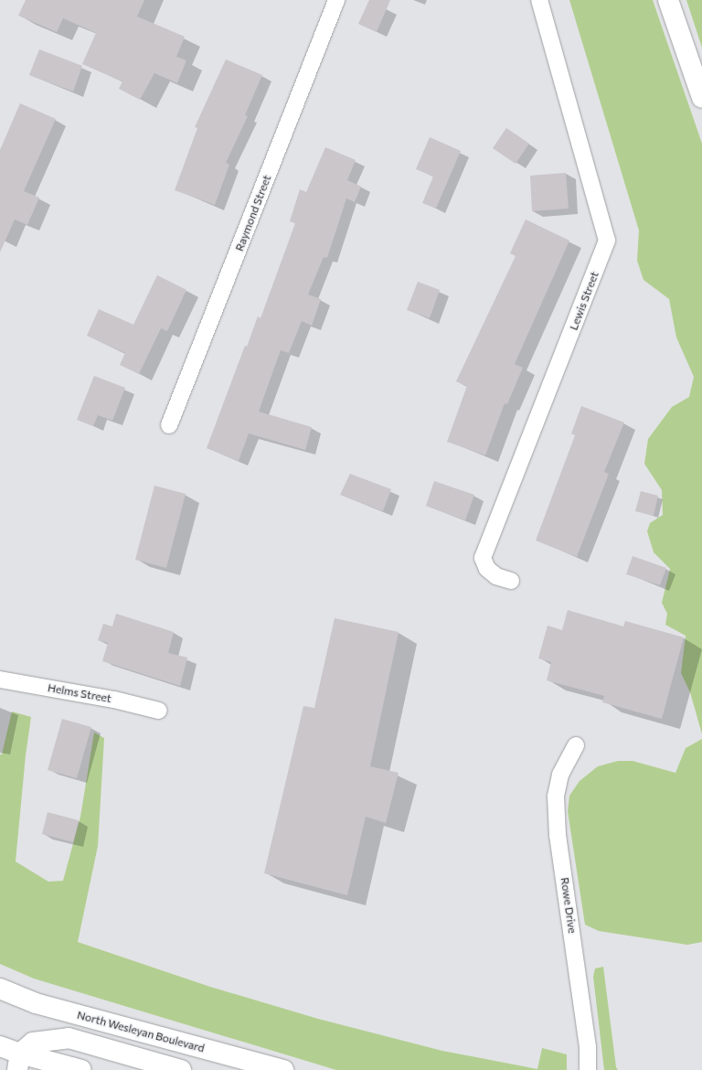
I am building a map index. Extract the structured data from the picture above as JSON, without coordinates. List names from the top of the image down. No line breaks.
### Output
{"streets":{"highway":["North Wesleyan Boulevard"],"street":["Raymond Street","Lewis Street","Helms Street","Rowe Drive"]}}
